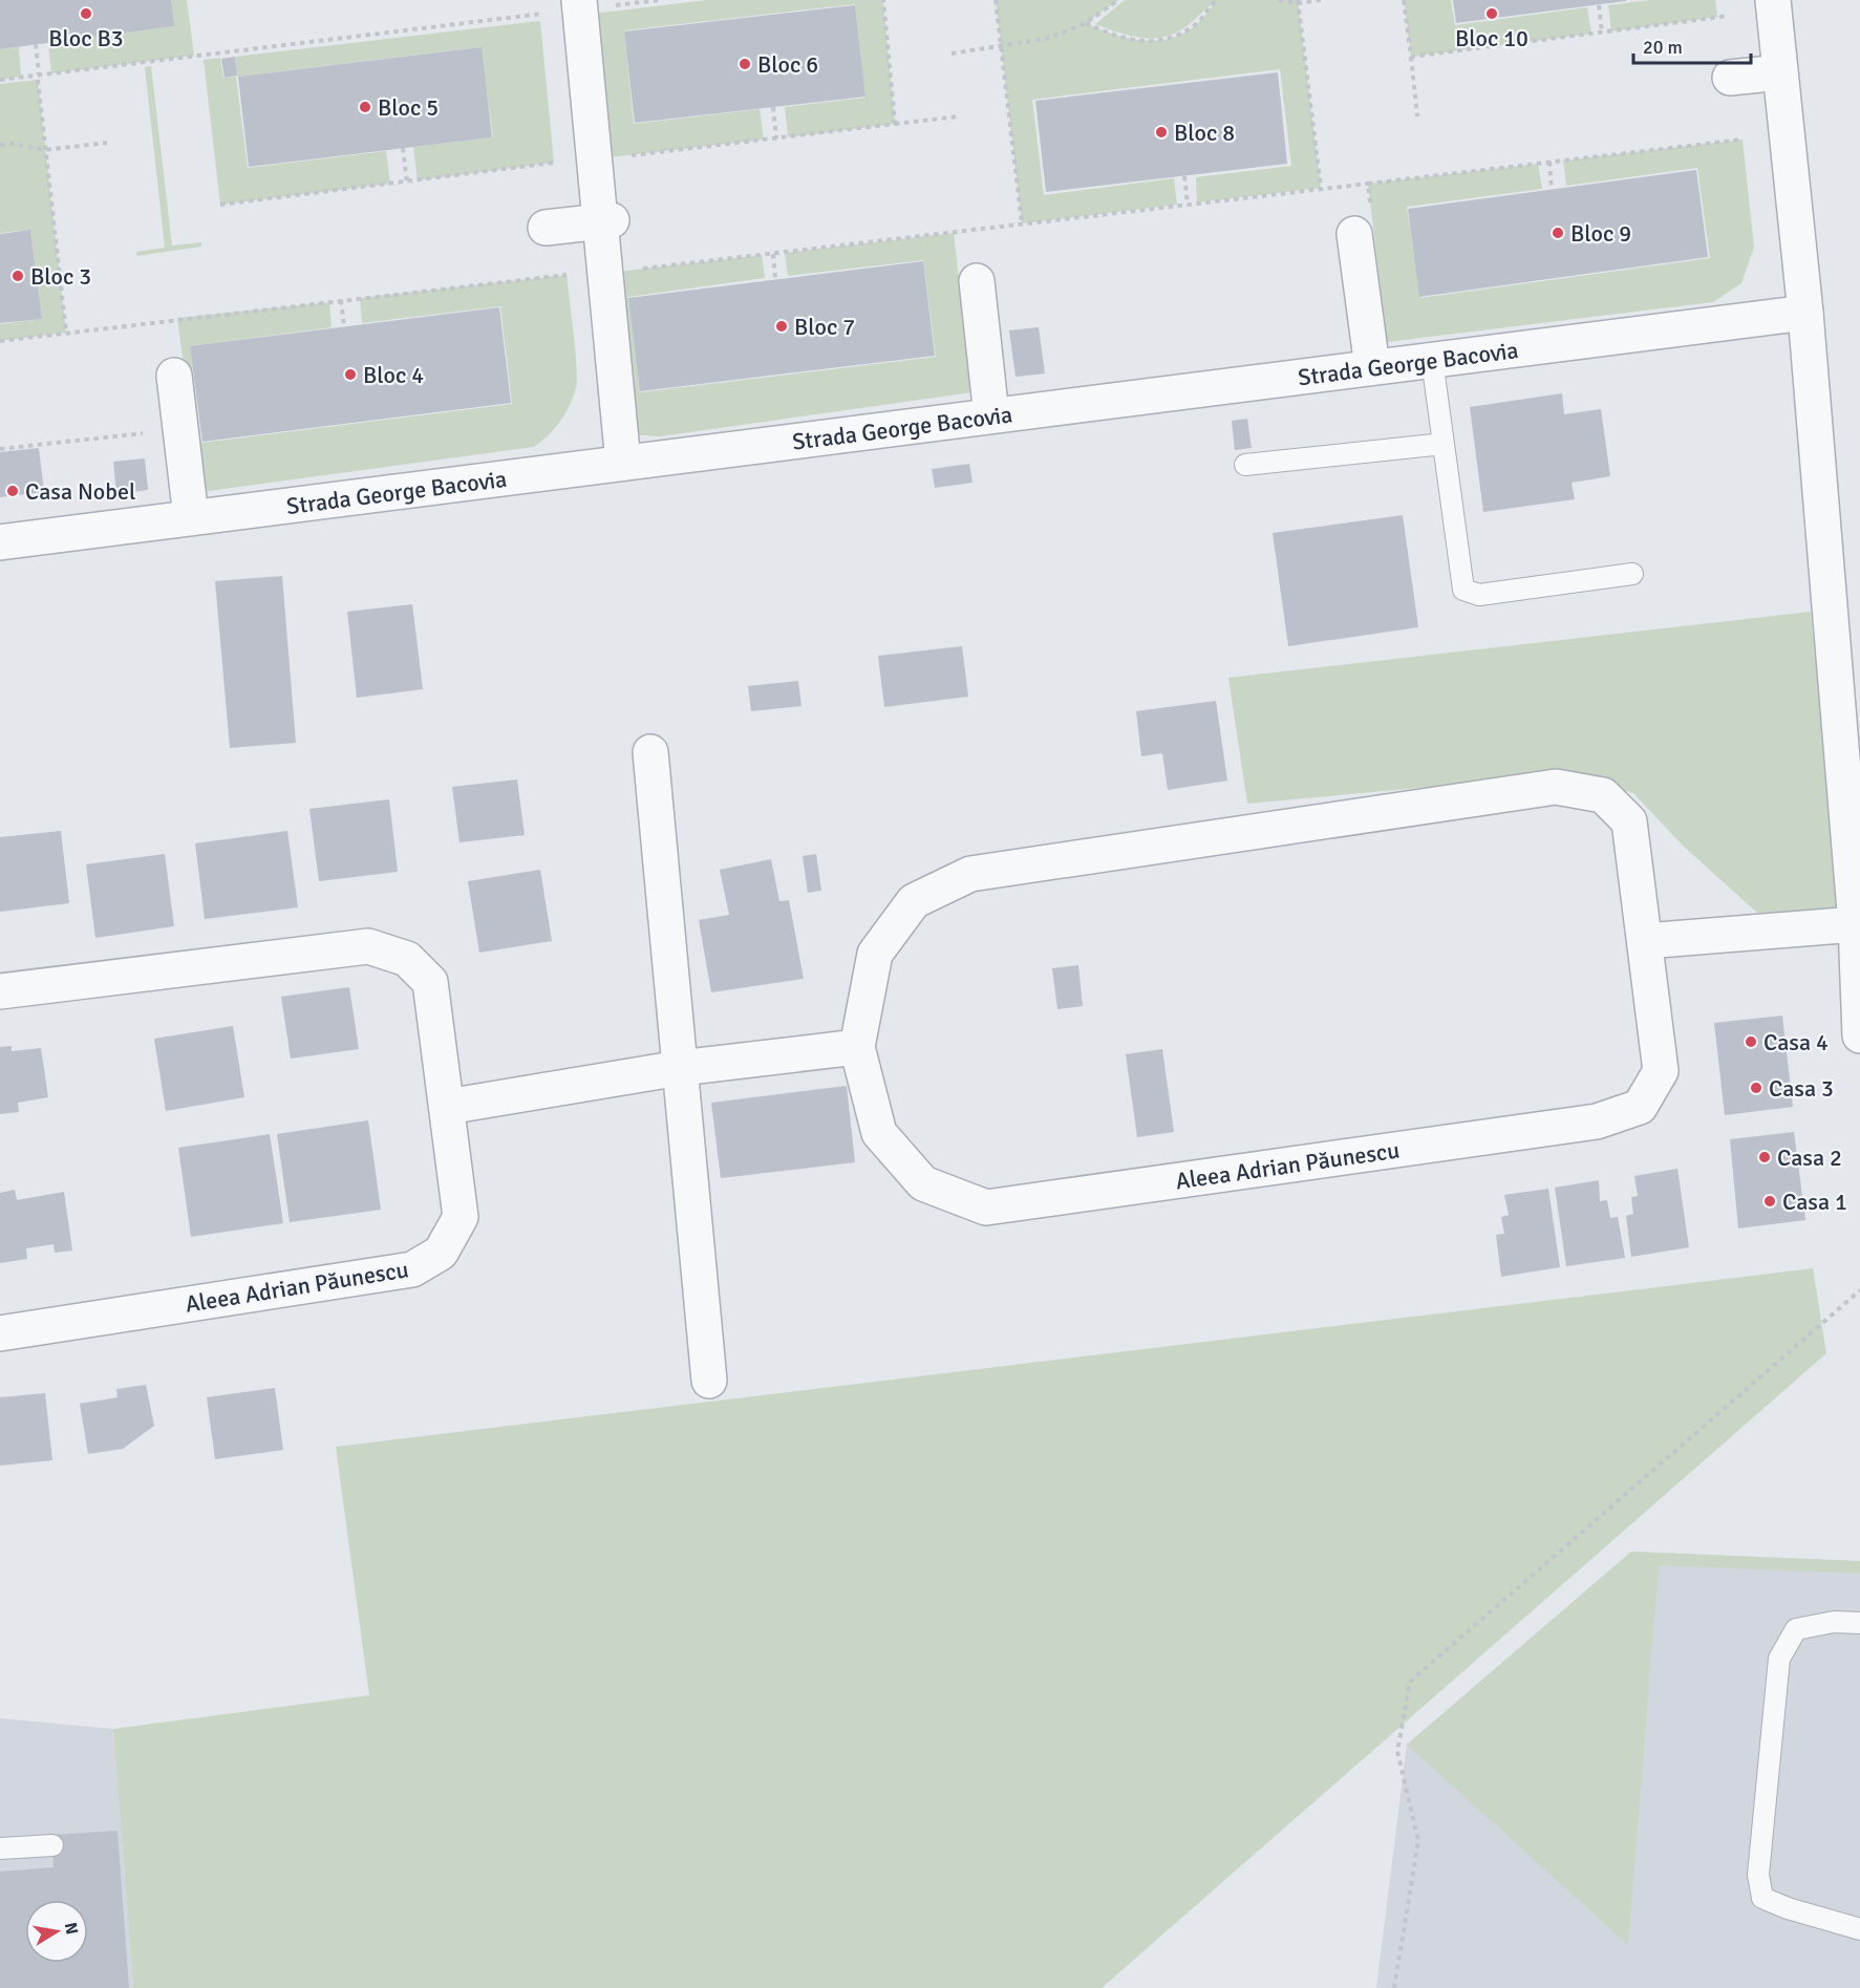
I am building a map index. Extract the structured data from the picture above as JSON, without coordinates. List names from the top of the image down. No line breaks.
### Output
{"streets":{"street":["Strada George Bacovia","Aleea Adrian Păunescu"]},"places":["Bloc B3","Bloc 10","Bloc 6","Bloc 5","Bloc 8","Bloc 9","Bloc 3","Bloc 7","Bloc 4","Casa Nobel","Casa 4","Casa 3","Casa 2","Casa 1"],"scale_bar":"20 m","north":"right"}
